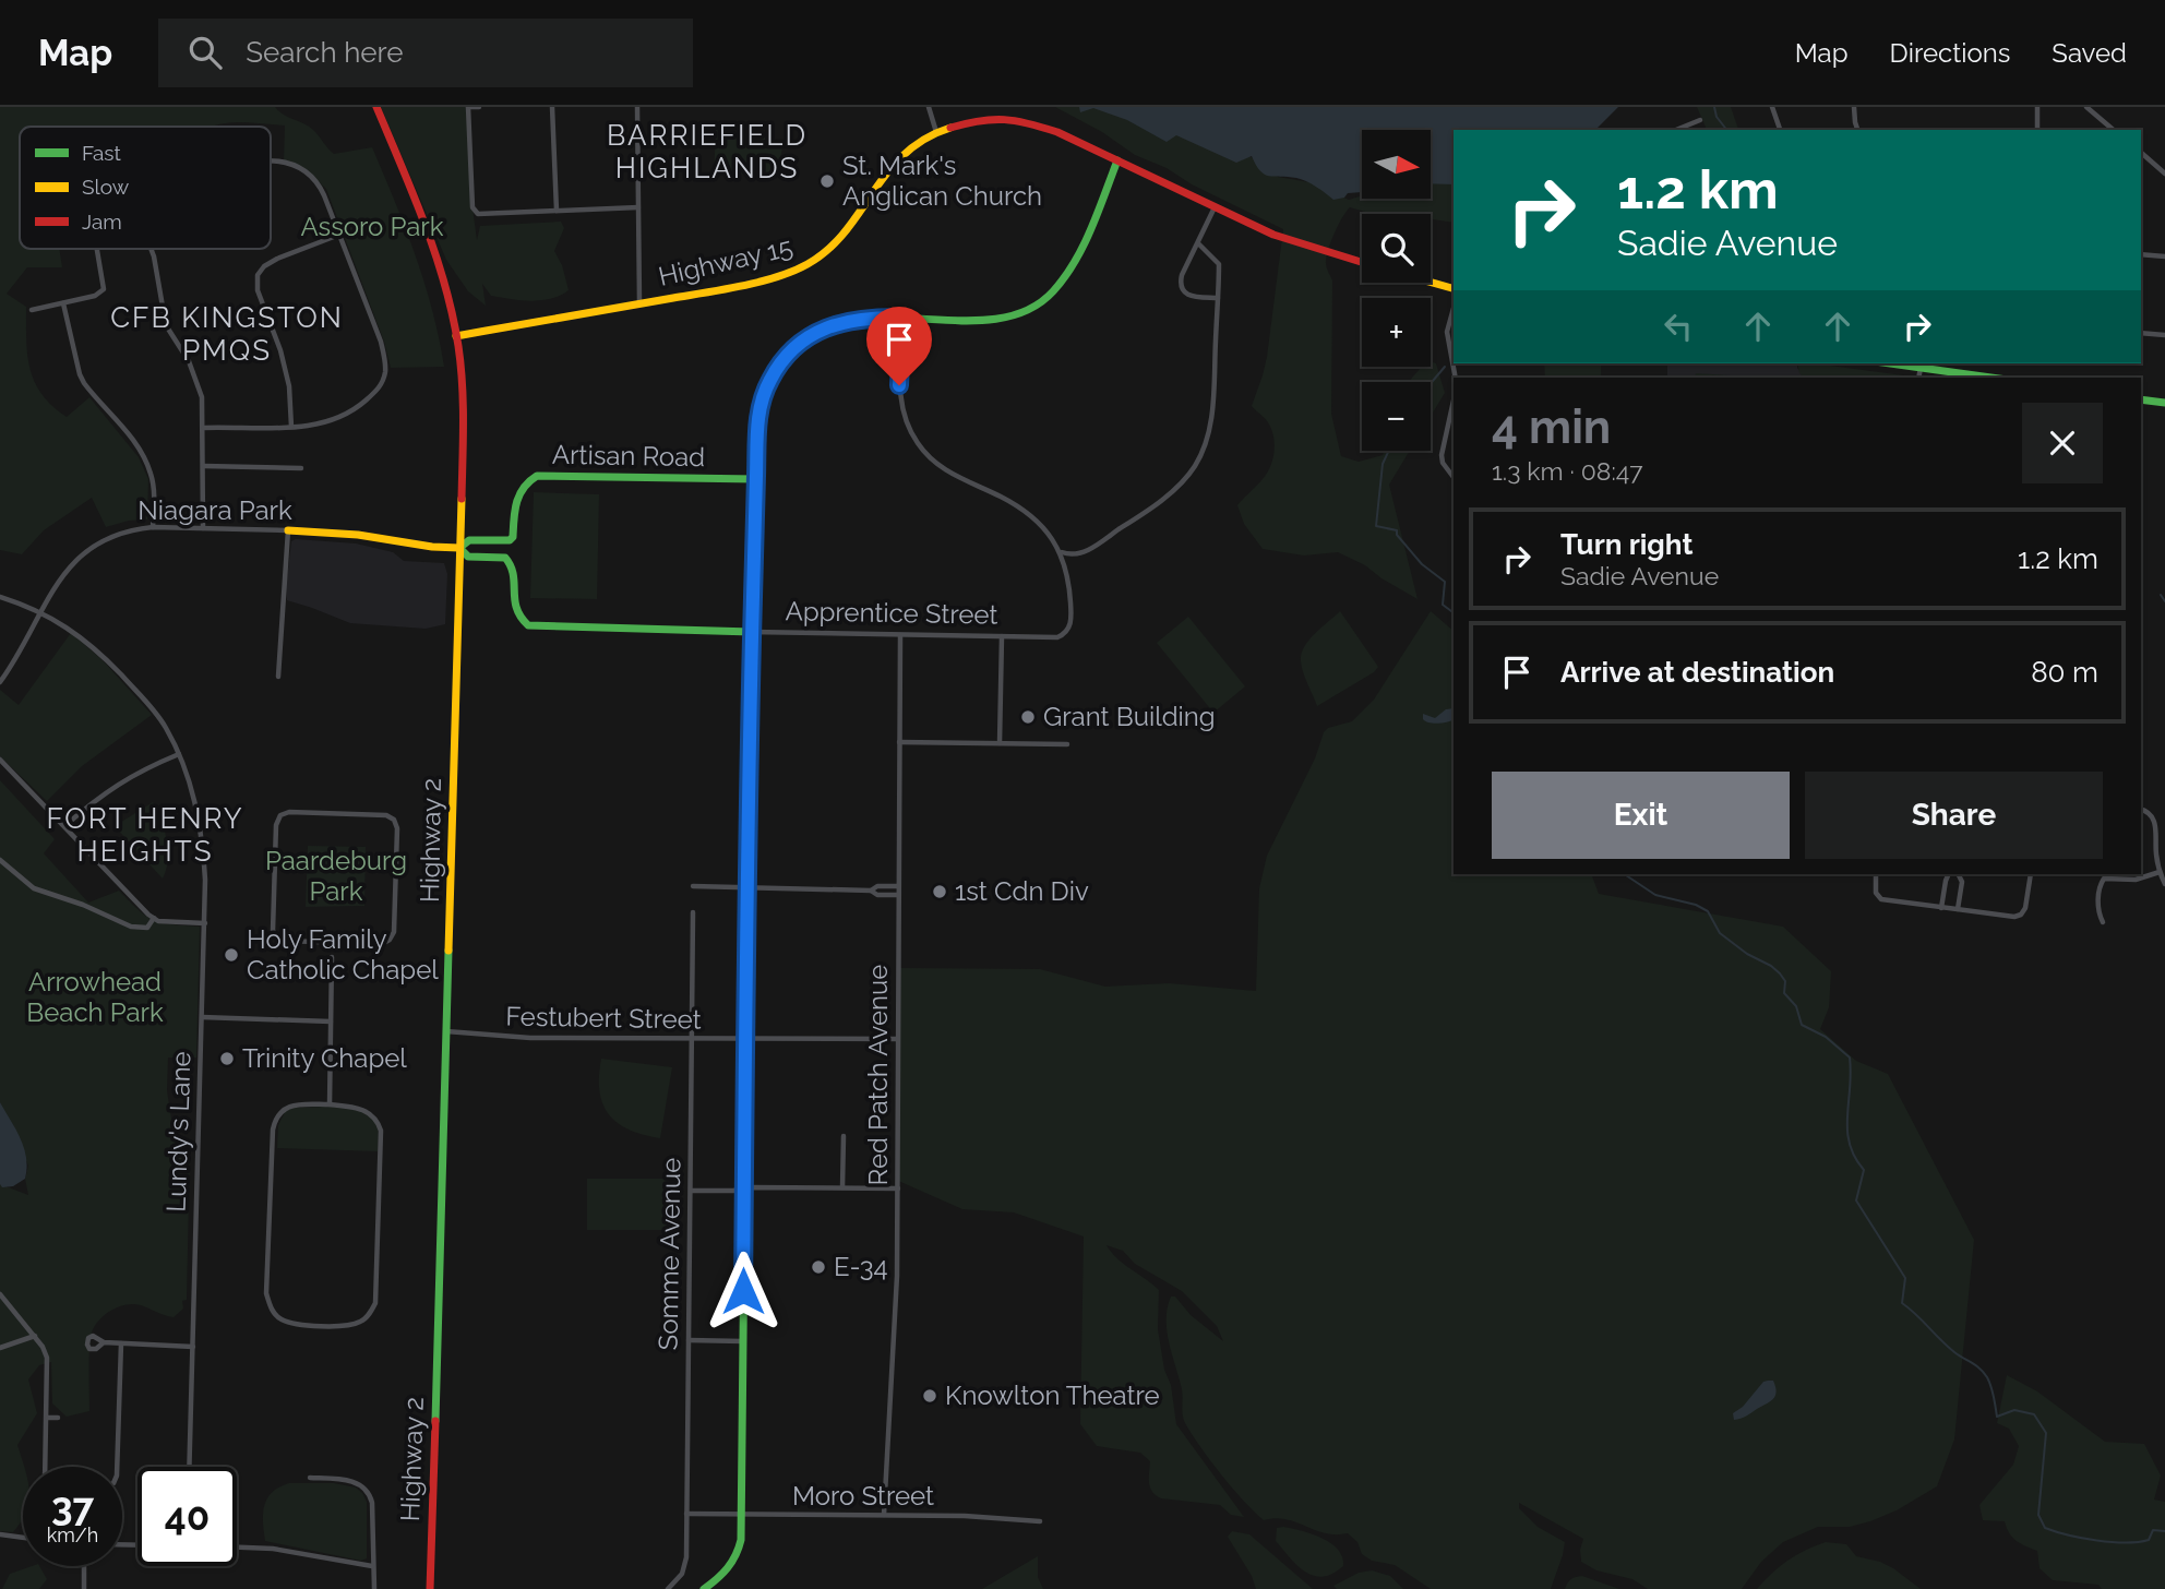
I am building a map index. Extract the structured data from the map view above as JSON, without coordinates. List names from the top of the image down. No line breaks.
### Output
{"streets":{"main road":["Highway 15","Artisan Road","Niagara Park","Apprentice Street","Highway 2"],"street":["Festubert Street","Red Patch Avenue","Lundy's Lane","Somme Avenue","Moro Street"]},"crossings":[["Highway 15","Highway 2"],["Artisan Road","Niagara Park"],["Artisan Road","Apprentice Street"],["Artisan Road","Highway 2"],["Niagara Park","Apprentice Street"],["Niagara Park","Highway 2"],["Niagara Park","Lundy's Lane"],["Apprentice Street","Highway 2"],["Apprentice Street","Red Patch Avenue"],["Highway 2","Festubert Street"],["Festubert Street","Red Patch Avenue"],["Festubert Street","Somme Avenue"],["Red Patch Avenue","Moro Street"],["Somme Avenue","Moro Street"]],"districts":["BARRIEFIELD HIGHLANDS","CFB KINGSTON PMQS","FORT HENRY HEIGHTS"],"parks":["Assoro Park","Paardeburg Park","Arrowhead Beach Park"],"places":["St. Mark's Anglican Church","Grant Building","1st Cdn Div","Holy Family Catholic Chapel","Trinity Chapel","E-34","Knowlton Theatre"],"legend":["Fast","Slow","Jam"],"north":"right","page":{"header":"Map","search":"Search here","nav":["Map","Directions","Saved"],"map_buttons":["+","−"],"turn":["1.2 km","Sadie Avenue"],"heading":["4 min","1.3 km · 08:47"],"list":[{"name":"Turn right","note":"Sadie Avenue","value":"1.2 km"},{"name":"Arrive at destination","value":"80 m"}],"buttons":["Exit","Share"],"speed":"37 km/h","limit":"40"}}
